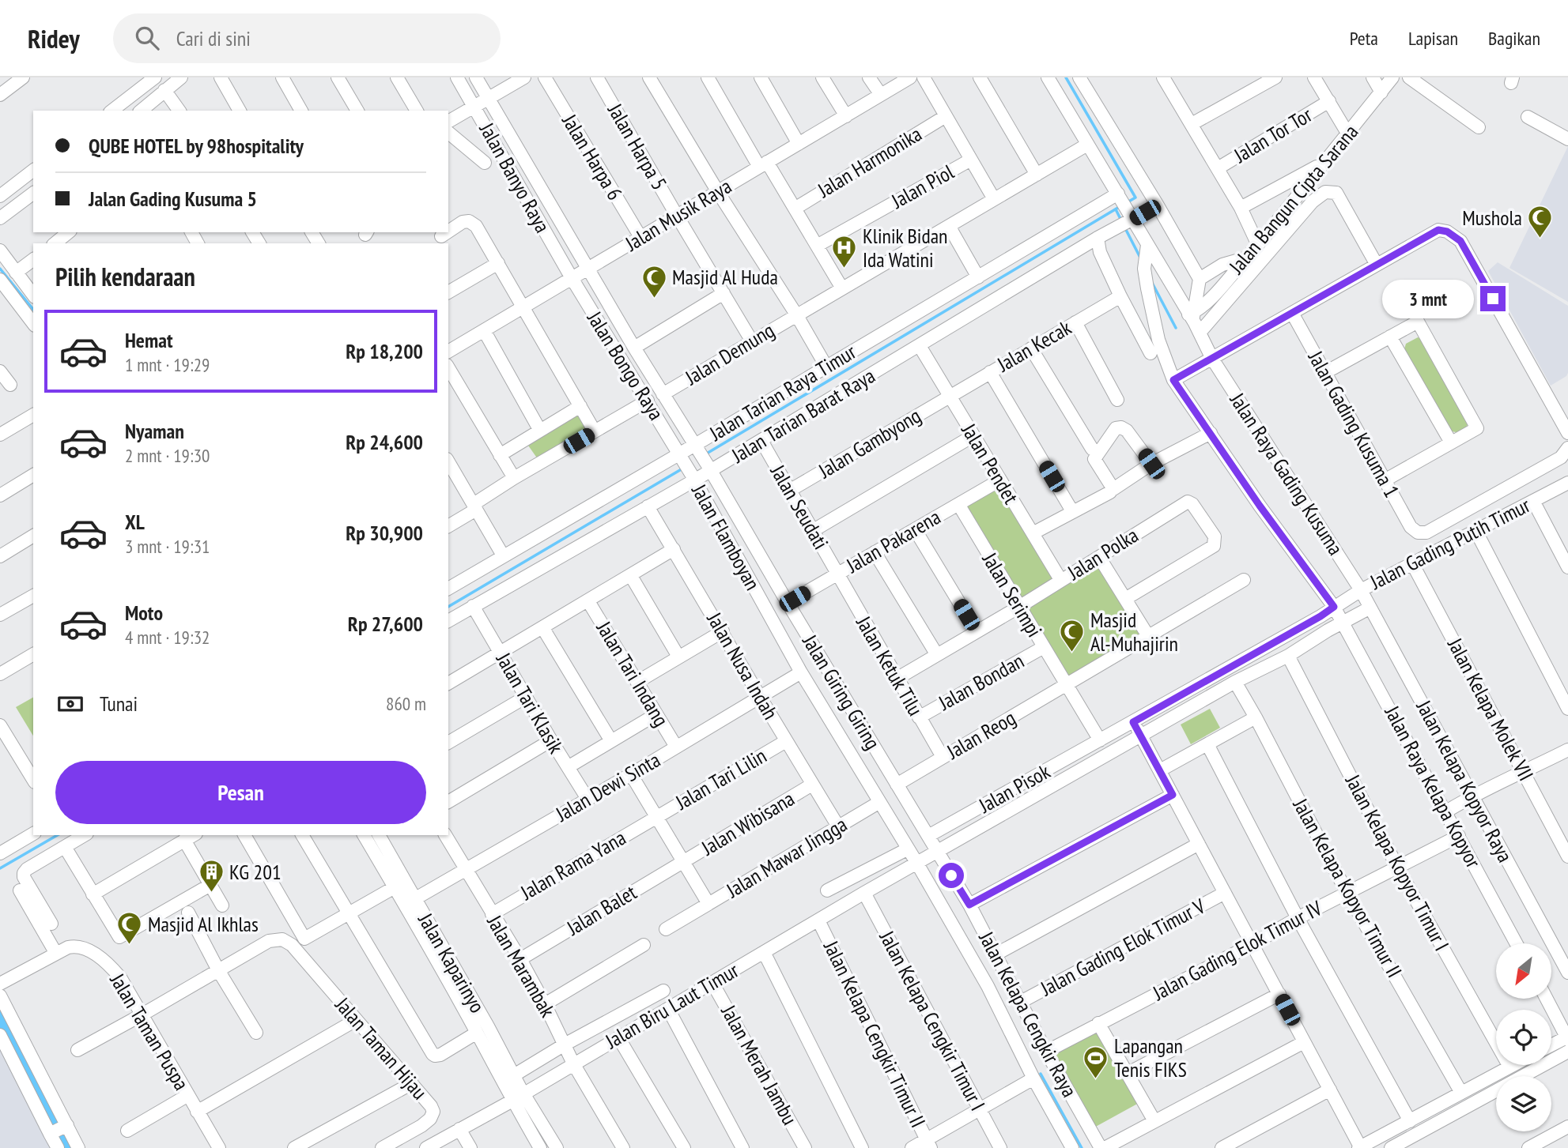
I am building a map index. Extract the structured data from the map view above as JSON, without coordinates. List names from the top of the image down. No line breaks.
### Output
{"streets":{"street":["Jalan Tor Tor","Jalan Harpa 5","Jalan Harpa 6","Jalan Harmonika","Jalan Banyo Raya","Jalan Piol","Jalan Bangun Cipta Sarana","Jalan Musik Raya","Jalan Kecak","Jalan Demung","Jalan Bongo Raya","Jalan Tarian Raya Timur","Jalan Tarian Barat Raya","Jalan Gading Kusuma 1","Jalan Gambyong","Jalan Pendet","Jalan Raya Gading Kusuma","Jalan Seudati","Jalan Flamboyan","Jalan Pakarena","Jalan Gading Putih Timur","Jalan Polka","Jalan Serimpi","Jalan Nusa Indah","Jalan Ketuk Tilu","Jalan Tari Indang","Jalan Bondan","Jalan Giring Giring","Jalan Tari Klasik","Jalan Kelapa Molek VII","Jalan Reog","Jalan Tari Lilin","Jalan Kelapa Kopyor Raya","Jalan Dewi Sinta","Jalan Raya Kelapa Kopyor","Jalan Pisok","Jalan Wibisana","Jalan Mawar Jingga","Jalan Kelapa Kopyor Timur I","Jalan Rama Yana","Jalan Kelapa Kopyor Timur II","Jalan Balet","Jalan Gading Elok Timur V","Jalan Gading Elok Timur IV","Jalan Kaparinyo","Jalan Marambak","Jalan Biru Laut Timur","Jalan Kelapa Cengkir Raya","Jalan Kelapa Cengkir Timur I","Jalan Taman Puspa","Jalan Kelapa Cengkir Timur II","Jalan Taman Hijau","Jalan Merah Jambu"]},"crossings":[["Jalan Harpa 5","Jalan Musik Raya"],["Jalan Harpa 5","Jalan Demung"],["Jalan Harpa 6","Jalan Musik Raya"],["Jalan Banyo Raya","Jalan Musik Raya"],["Jalan Banyo Raya","Jalan Bongo Raya"],["Jalan Bangun Cipta Sarana","Jalan Raya Gading Kusuma"],["Jalan Musik Raya","Jalan Bongo Raya"],["Jalan Kecak","Jalan Gambyong"],["Jalan Kecak","Jalan Pendet"],["Jalan Demung","Jalan Raya Gading Kusuma"],["Jalan Bongo Raya","Jalan Tarian Raya Timur"],["Jalan Bongo Raya","Jalan Flamboyan"],["Jalan Tarian Raya Timur","Jalan Raya Gading Kusuma"],["Jalan Tarian Raya Timur","Jalan Flamboyan"],["Jalan Tarian Raya Timur","Jalan Giring Giring"],["Jalan Tarian Barat Raya","Jalan Pendet"],["Jalan Tarian Barat Raya","Jalan Raya Gading Kusuma"],["Jalan Tarian Barat Raya","Jalan Seudati"],["Jalan Tarian Barat Raya","Jalan Flamboyan"],["Jalan Tarian Barat Raya","Jalan Nusa Indah"],["Jalan Tarian Barat Raya","Jalan Giring Giring"],["Jalan Tarian Barat Raya","Jalan Tari Klasik"],["Jalan Gambyong","Jalan Pendet"],["Jalan Gambyong","Jalan Seudati"],["Jalan Pendet","Jalan Pakarena"],["Jalan Pendet","Jalan Polka"],["Jalan Raya Gading Kusuma","Jalan Gading Putih Timur"],["Jalan Raya Gading Kusuma","Jalan Kelapa Kopyor Raya"],["Jalan Seudati","Jalan Pakarena"],["Jalan Seudati","Jalan Ketuk Tilu"],["Jalan Flamboyan","Jalan Dewi Sinta"],["Jalan Flamboyan","Jalan Mawar Jingga"],["Jalan Flamboyan","Jalan Biru Laut Timur"],["Jalan Flamboyan","Jalan Kelapa Cengkir Raya"],["Jalan Pakarena","Jalan Serimpi"],["Jalan Pakarena","Jalan Ketuk Tilu"],["Jalan Pakarena","Jalan Giring Giring"],["Jalan Gading Putih Timur","Jalan Kelapa Molek VII"],["Jalan Gading Putih Timur","Jalan Kelapa Kopyor Raya"],["Jalan Gading Putih Timur","Jalan Pisok"],["Jalan Polka","Jalan Serimpi"],["Jalan Polka","Jalan Ketuk Tilu"],["Jalan Serimpi","Jalan Bondan"],["Jalan Serimpi","Jalan Reog"],["Jalan Serimpi","Jalan Pisok"],["Jalan Nusa Indah","Jalan Tari Lilin"],["Jalan Nusa Indah","Jalan Dewi Sinta"],["Jalan Nusa Indah","Jalan Wibisana"],["Jalan Nusa Indah","Jalan Mawar Jingga"],["Jalan Ketuk Tilu","Jalan Bondan"],["Jalan Ketuk Tilu","Jalan Reog"],["Jalan Tari Indang","Jalan Dewi Sinta"],["Jalan Giring Giring","Jalan Reog"],["Jalan Giring Giring","Jalan Pisok"],["Jalan Giring Giring","Jalan Kelapa Cengkir Raya"],["Jalan Tari Klasik","Jalan Dewi Sinta"],["Jalan Tari Lilin","Jalan Rama Yana"],["Jalan Dewi Sinta","Jalan Kaparinyo"],["Jalan Dewi Sinta","Jalan Marambak"],["Jalan Raya Kelapa Kopyor","Jalan Gading Elok Timur IV"],["Jalan Wibisana","Jalan Balet"],["Jalan Kelapa Kopyor Timur I","Jalan Gading Elok Timur IV"],["Jalan Rama Yana","Jalan Marambak"],["Jalan Kelapa Kopyor Timur II","Jalan Gading Elok Timur IV"],["Jalan Balet","Jalan Marambak"],["Jalan Gading Elok Timur V","Jalan Kelapa Cengkir Raya"],["Jalan Gading Elok Timur IV","Jalan Kelapa Cengkir Raya"],["Jalan Kaparinyo","Jalan Biru Laut Timur"],["Jalan Marambak","Jalan Biru Laut Timur"],["Jalan Biru Laut Timur","Jalan Kelapa Cengkir Raya"],["Jalan Biru Laut Timur","Jalan Kelapa Cengkir Timur I"],["Jalan Biru Laut Timur","Jalan Kelapa Cengkir Timur II"],["Jalan Biru Laut Timur","Jalan Merah Jambu"],["Jalan Kelapa Cengkir Raya","Jalan Kelapa Cengkir Timur I"],["Jalan Kelapa Cengkir Raya","Jalan Kelapa Cengkir Timur II"]],"places":{"mosque":["Mushola","Masjid Al Huda","Masjid Al-Muhajirin","Masjid Al Ikhlas"],"hospital":["Klinik Bidan Ida Watini"],"building":["KG 201"],"sports":["Lapangan Tenis FIKS"]},"north":"bottom left","page":{"header":"Ridey","search":"Cari di sini","nav":["Peta","Lapisan","Bagikan"],"banner":["QUBE HOTEL by 98hospitality","Jalan Gading Kusuma 5"],"heading":"Pilih kendaraan","bubble":"3 mnt","list":[{"name":"Hemat","note":"1 mnt · 19:29","value":"Rp 18,200"},{"name":"Nyaman","note":"2 mnt · 19:30","value":"Rp 24,600"},{"name":"XL","note":"3 mnt · 19:31","value":"Rp 30,900"},{"name":"Moto","note":"4 mnt · 19:32","value":"Rp 27,600"}],"pay":["Tunai","860 m"],"buttons":"Pesan"}}
